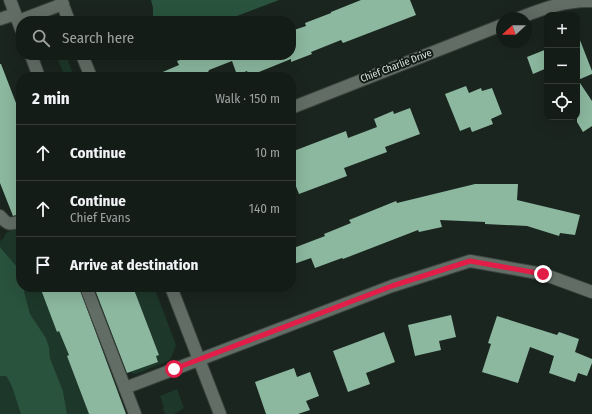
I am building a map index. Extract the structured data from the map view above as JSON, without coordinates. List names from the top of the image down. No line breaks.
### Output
{"streets":{"street":["Chief Charlie Drive"]},"north":"left","page":{"map_buttons":["+","−"],"search":"Search here","heading":["2 min","Walk · 150 m"],"list":[["Continue","10 m"],["Continue","Chief Evans","140 m"],"Arrive at destination"]}}
